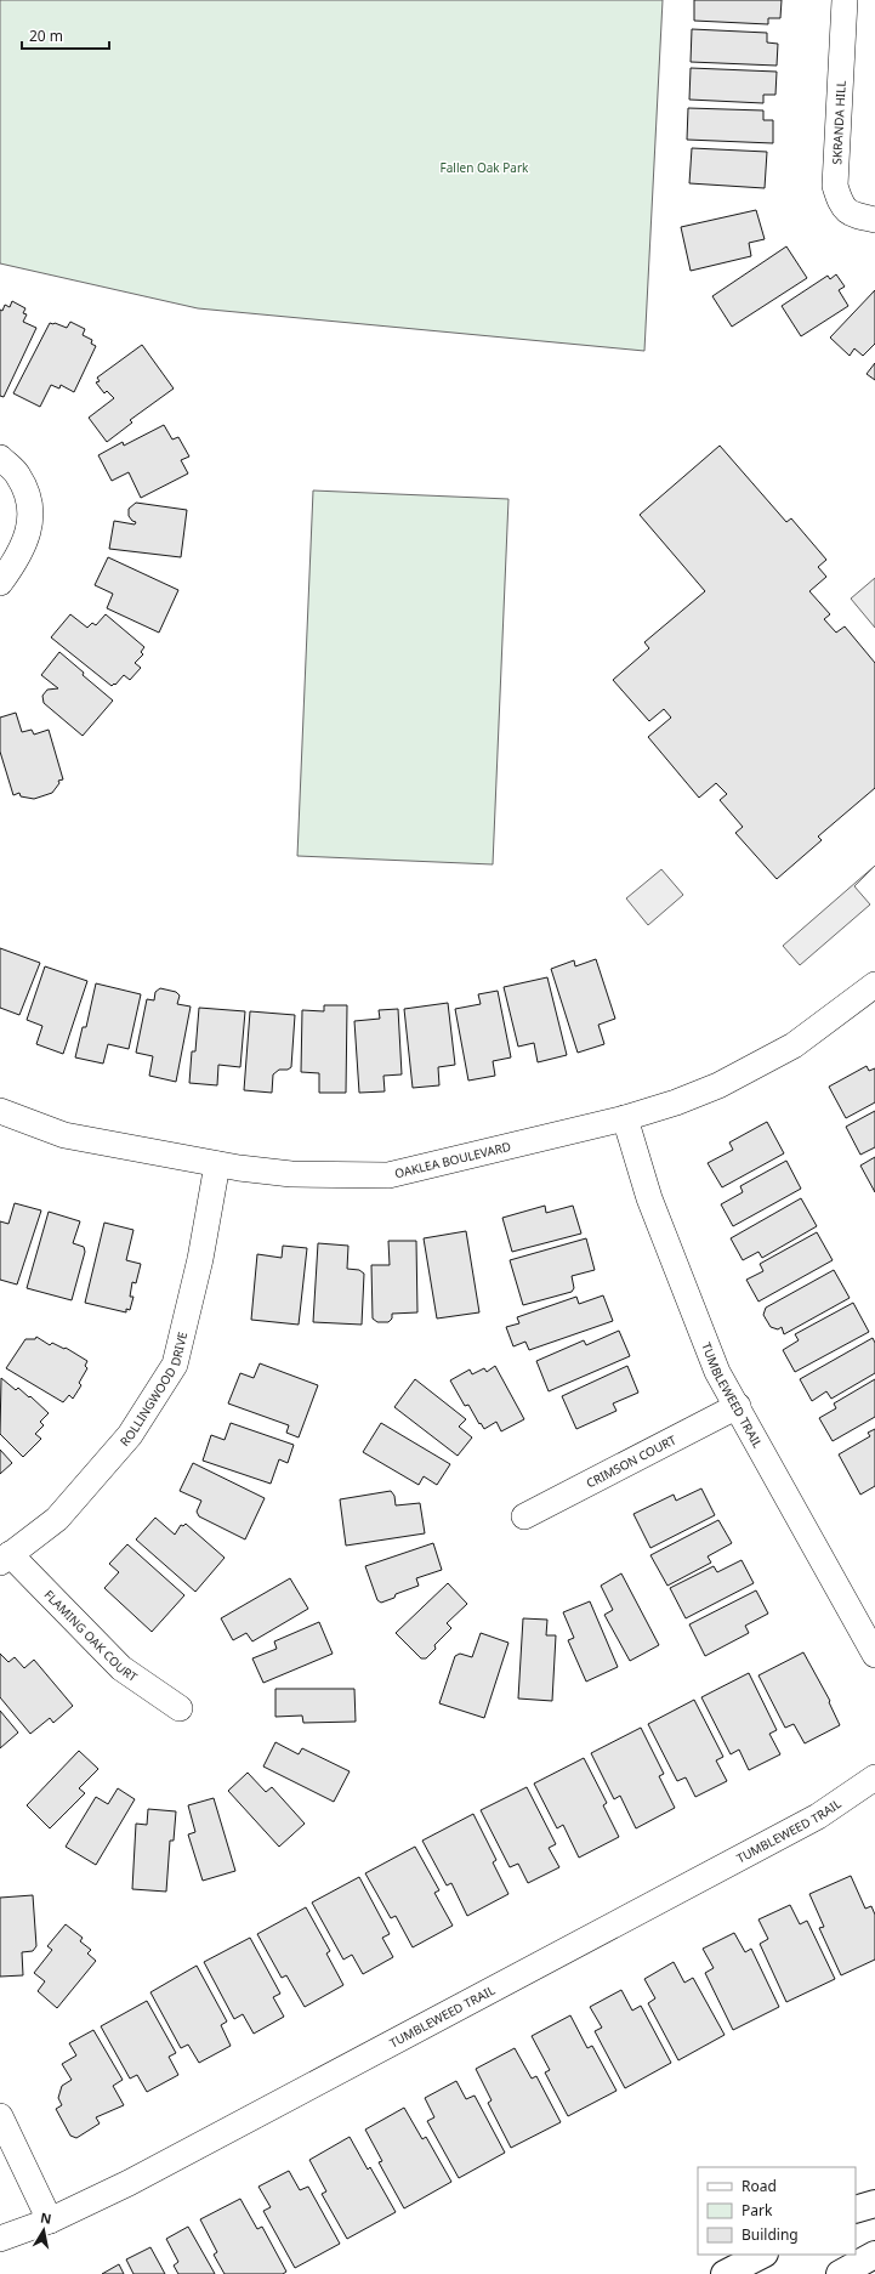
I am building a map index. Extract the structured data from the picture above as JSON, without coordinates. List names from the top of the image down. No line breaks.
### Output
{"streets":{"street":["SKRANDA HILL","OAKLEA BOULEVARD","ROLLINGWOOD DRIVE","TUMBLEWEED TRAIL","CRIMSON COURT","FLAMING OAK COURT"]},"crossings":[["OAKLEA BOULEVARD","ROLLINGWOOD DRIVE"],["OAKLEA BOULEVARD","TUMBLEWEED TRAIL"],["ROLLINGWOOD DRIVE","FLAMING OAK COURT"],["TUMBLEWEED TRAIL","CRIMSON COURT"]],"parks":["Fallen Oak Park"],"legend":["Road","Park","Building"],"scale_bar":"20 m","north":"top"}
